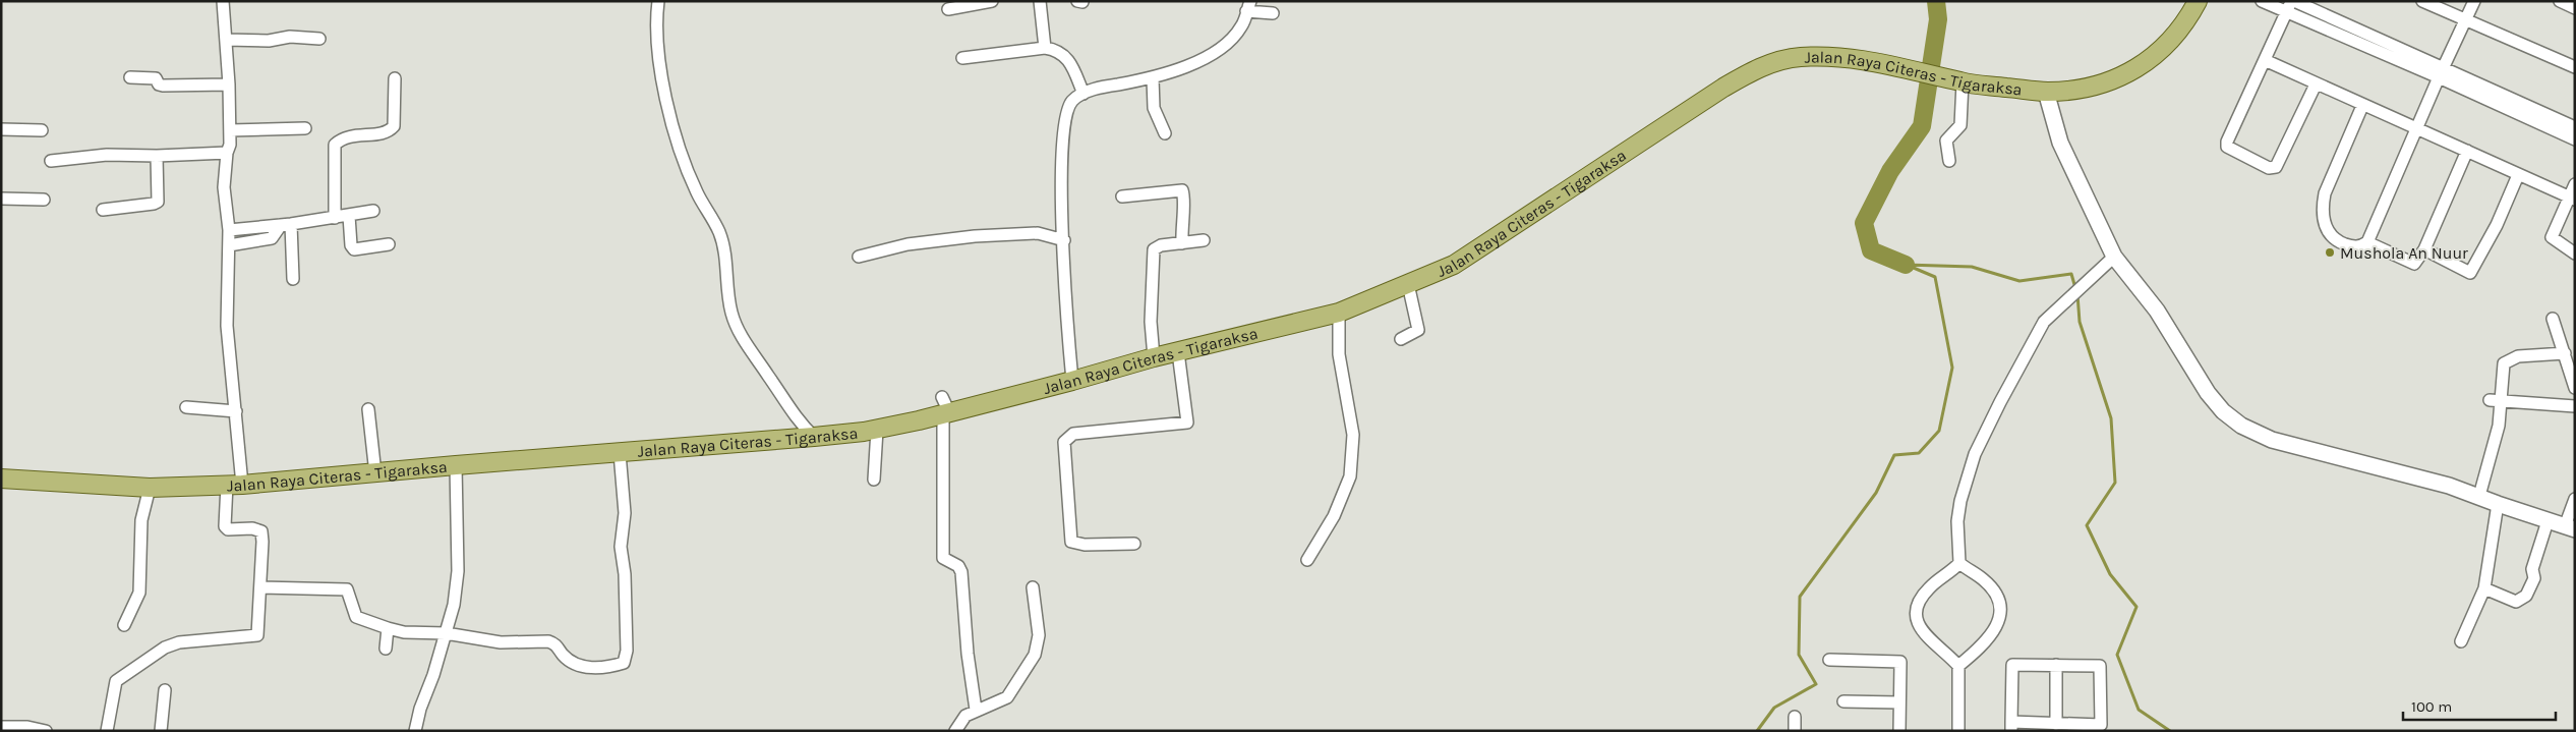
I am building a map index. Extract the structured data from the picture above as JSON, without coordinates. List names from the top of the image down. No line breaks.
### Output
{"streets":{"main road":["Jalan Raya Citeras - Tigaraksa"]},"places":["Mushola An Nuur"],"scale_bar":"100 m"}
